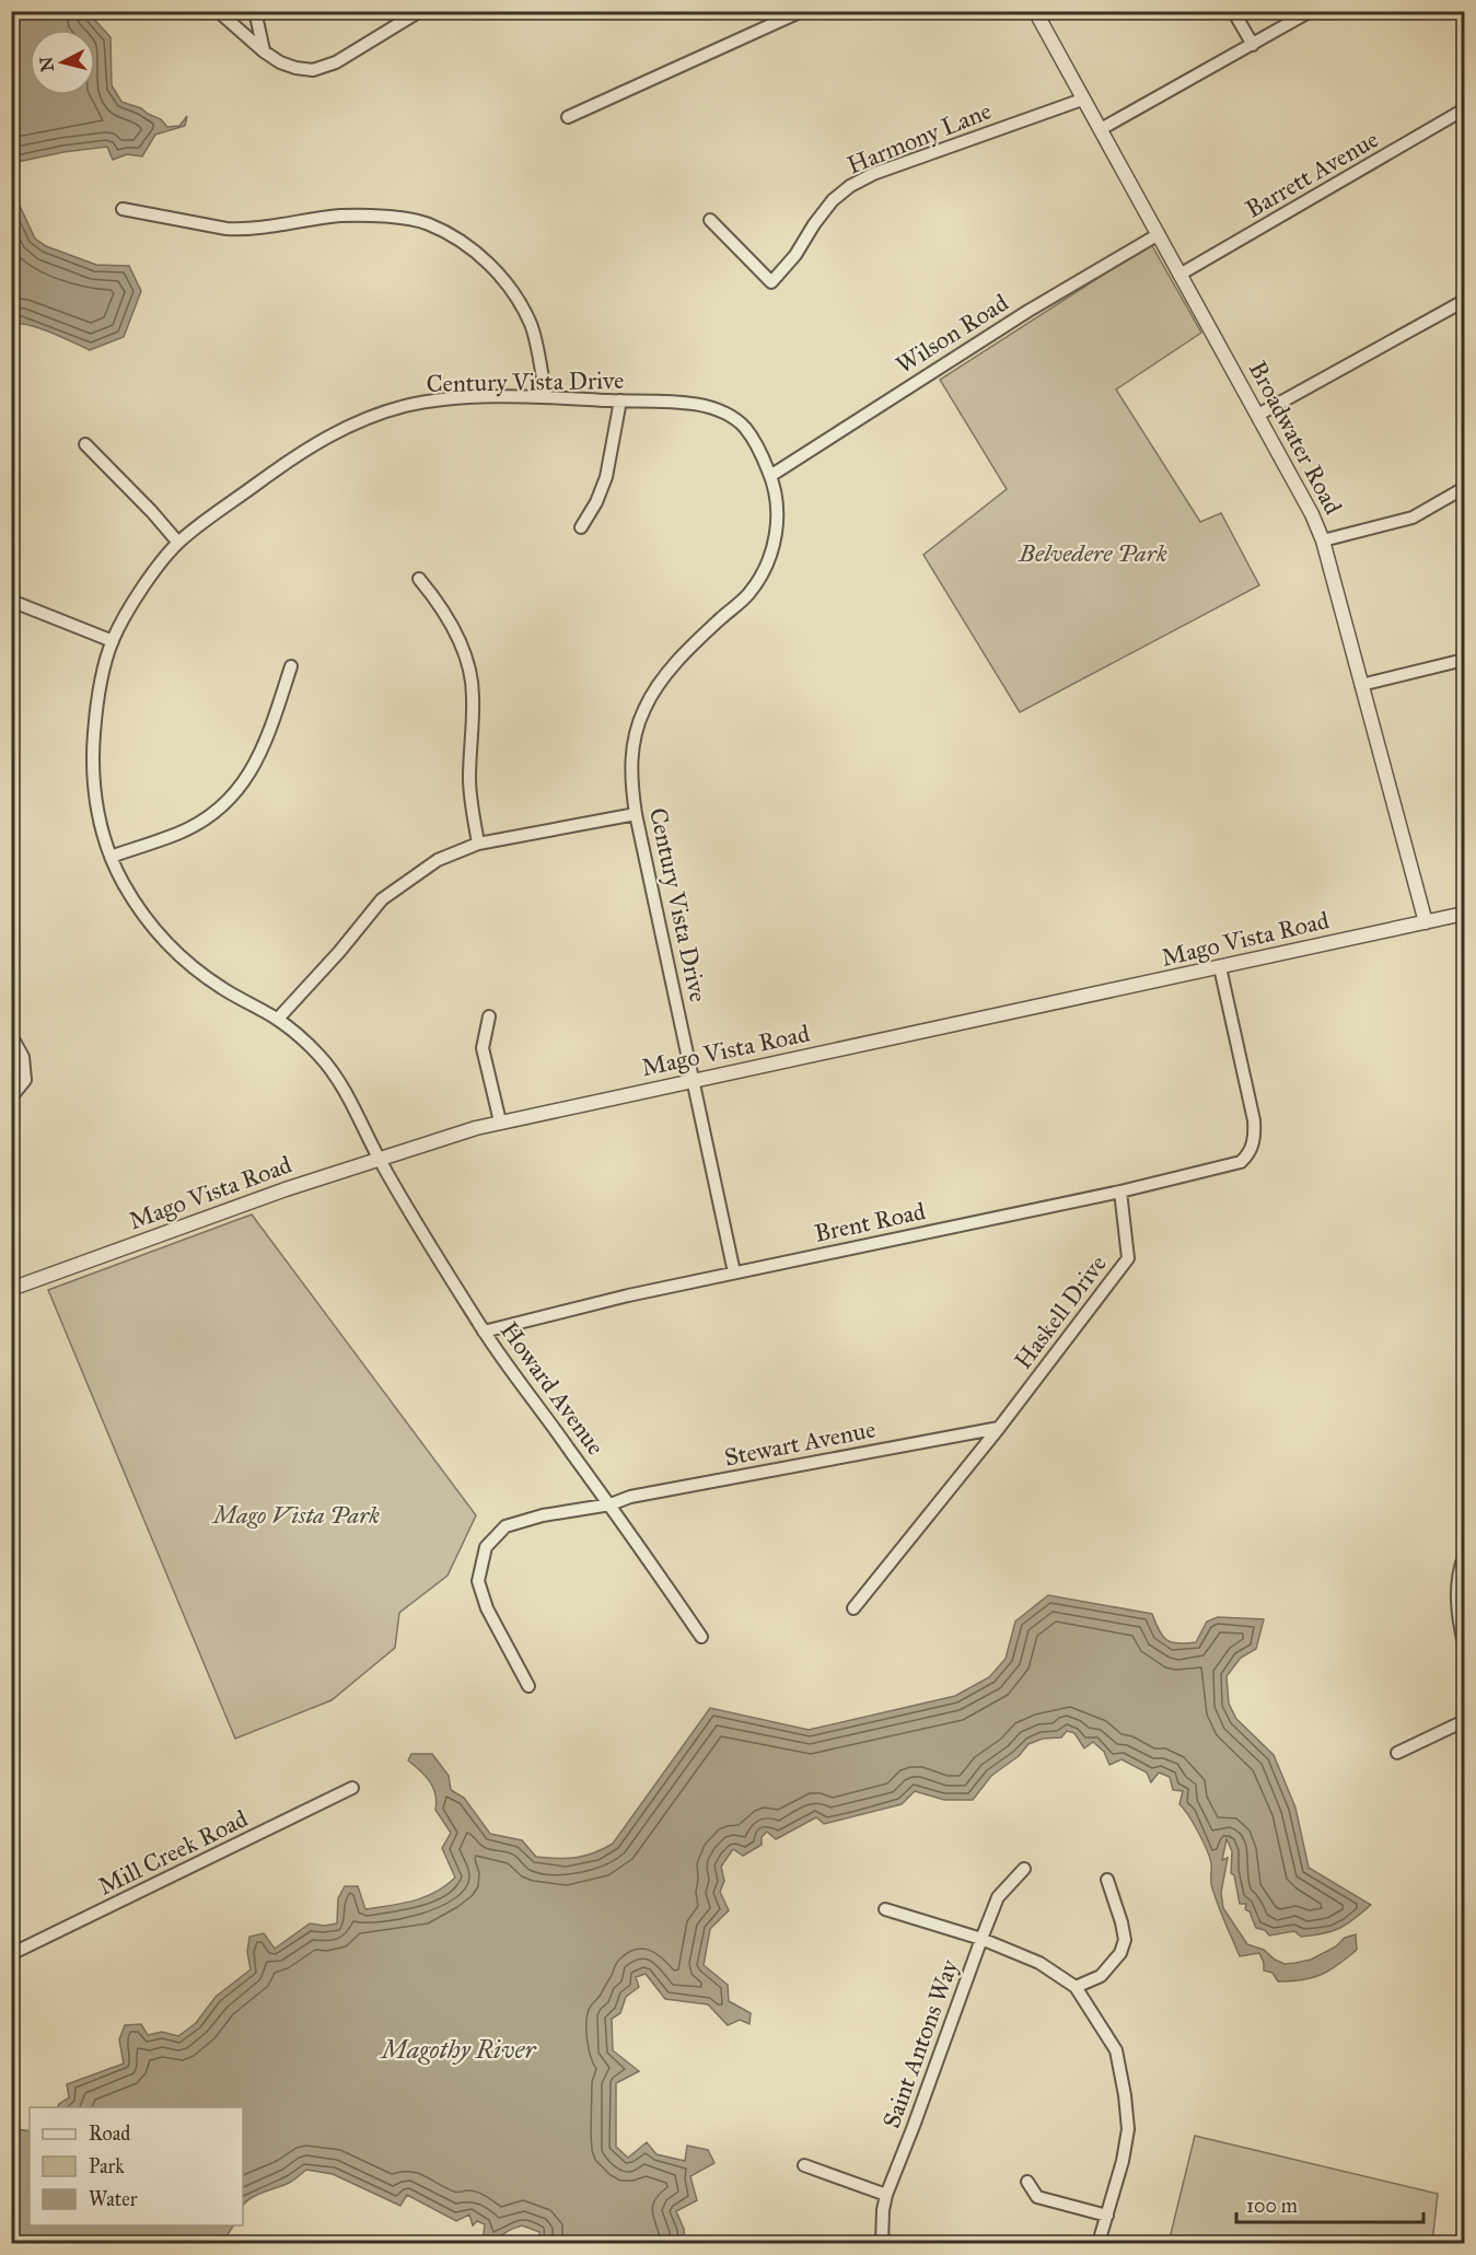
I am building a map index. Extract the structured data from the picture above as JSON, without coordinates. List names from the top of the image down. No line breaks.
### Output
{"streets":{"street":["Harmony Lane","Barrett Avenue","Wilson Road","Century Vista Drive","Broadwater Road","Mago Vista Road","Brent Road","Haskell Drive","Howard Avenue","Stewart Avenue","Mill Creek Road","Saint Antons Way"]},"crossings":[["Harmony Lane","Broadwater Road"],["Barrett Avenue","Broadwater Road"],["Wilson Road","Century Vista Drive"],["Wilson Road","Broadwater Road"],["Century Vista Drive","Mago Vista Road"],["Century Vista Drive","Brent Road"],["Century Vista Drive","Howard Avenue"],["Broadwater Road","Mago Vista Road"],["Mago Vista Road","Howard Avenue"],["Brent Road","Haskell Drive"],["Brent Road","Howard Avenue"],["Haskell Drive","Stewart Avenue"],["Howard Avenue","Stewart Avenue"]],"water":["Magothy River"],"parks":["Belvedere Park","Mago Vista Park"],"legend":["Road","Park","Water"],"scale_bar":"100 m","north":"left"}
